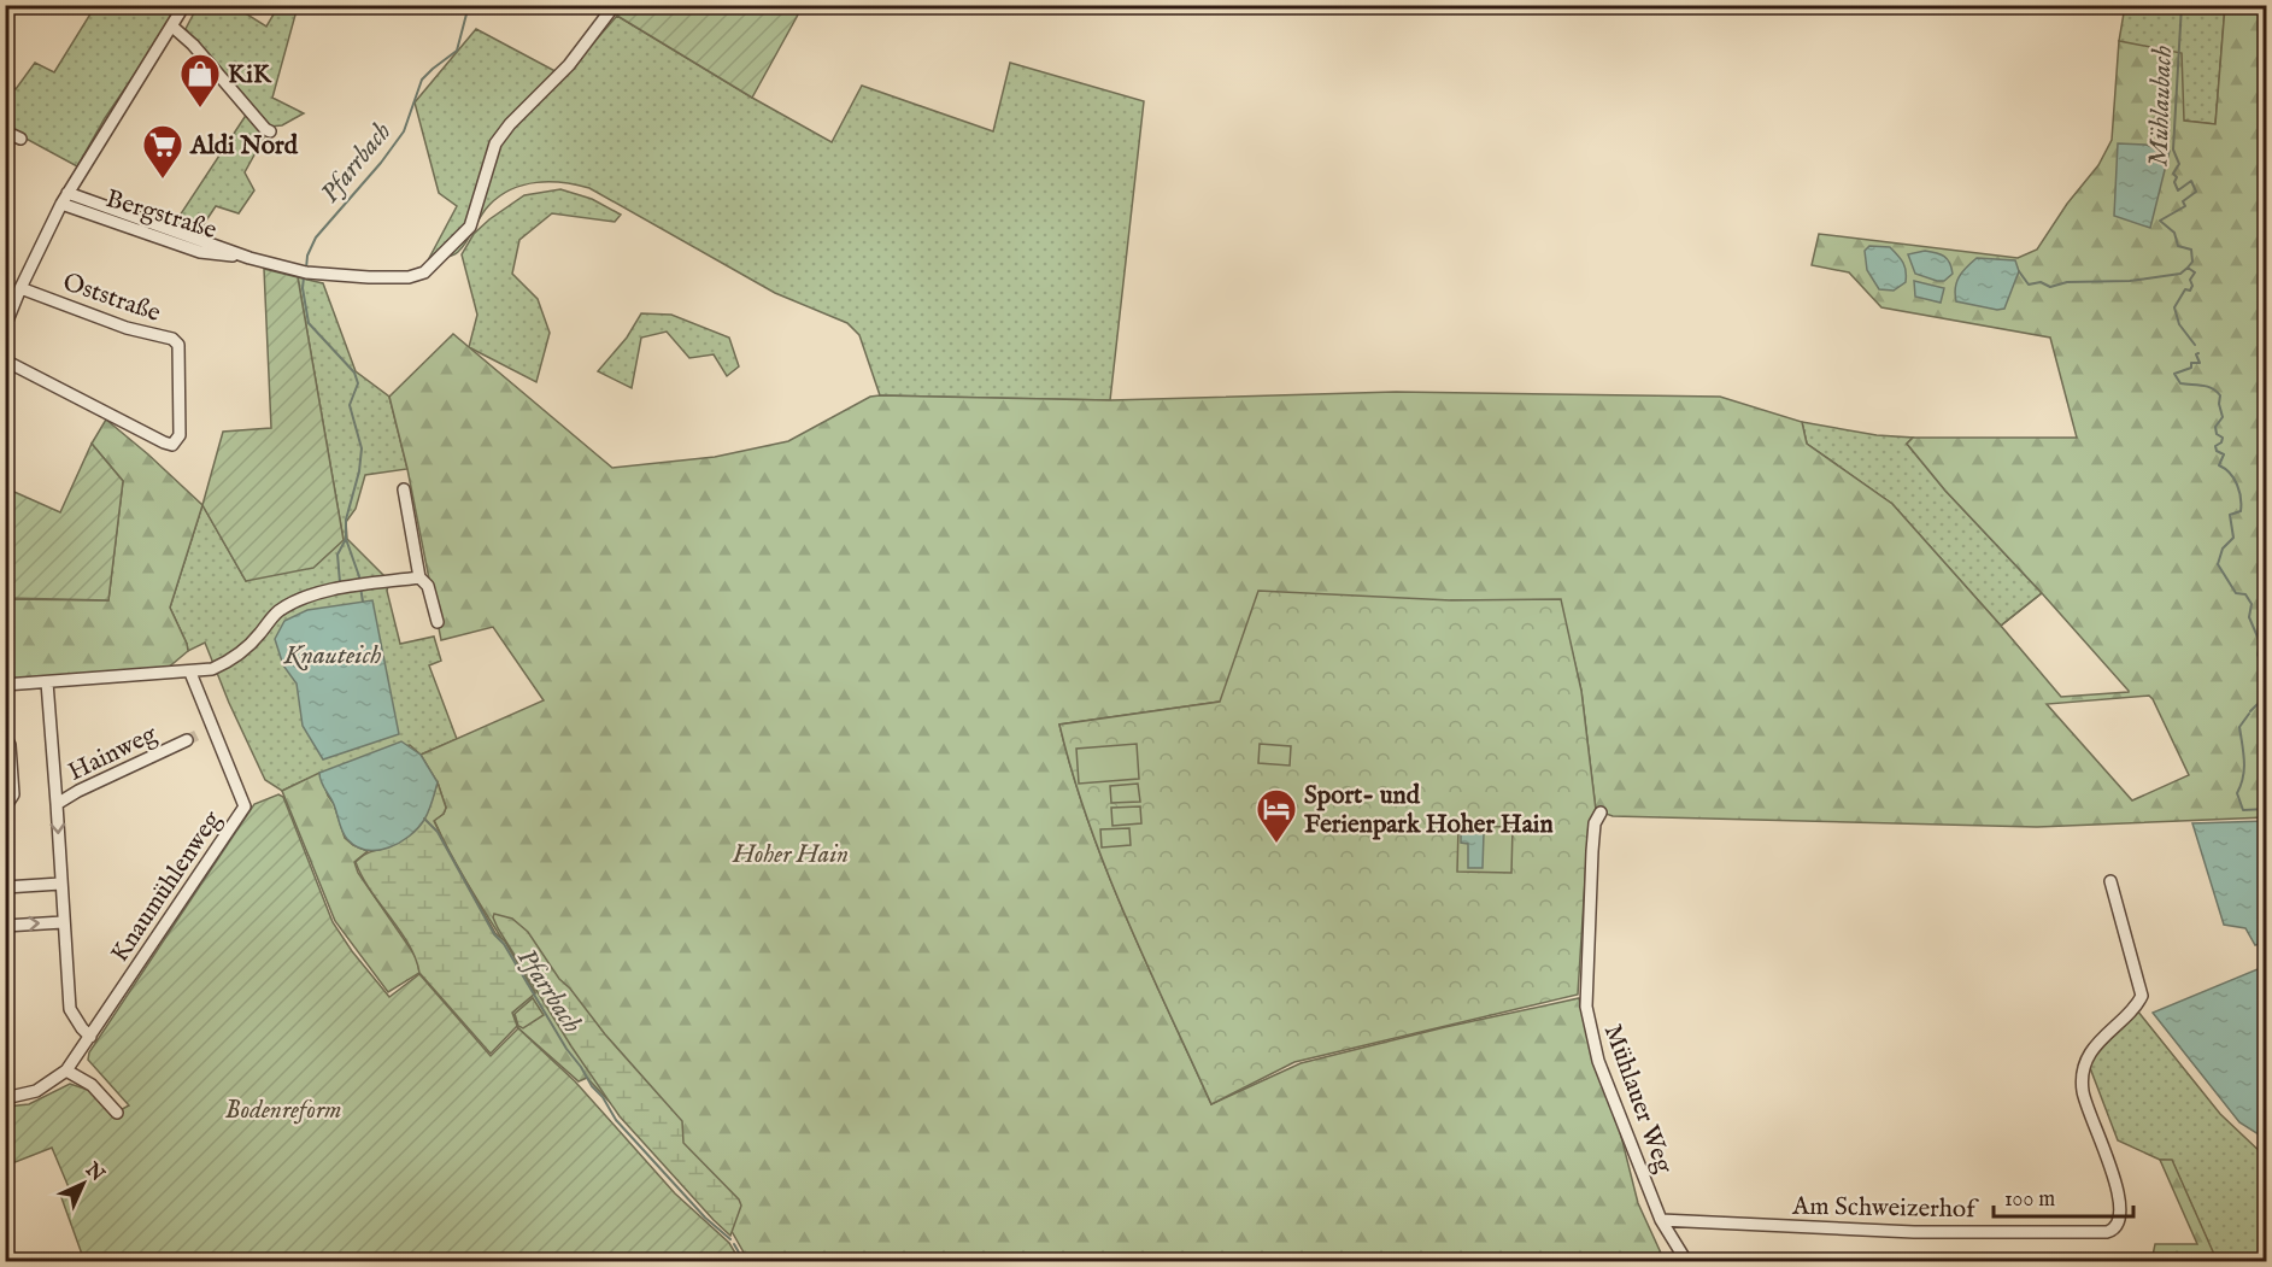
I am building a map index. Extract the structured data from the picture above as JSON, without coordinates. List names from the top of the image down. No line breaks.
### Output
{"streets":{"street":["Bergstraße","Oststraße","Hainweg","Knaumühlenweg","Mühlauer Weg","Am Schweizerhof"]},"crossings":[["Mühlauer Weg","Am Schweizerhof"]],"water":["Mühlaubach","Pfarrbach","Knauteich"],"parks":["Hoher Hain","Bodenreform"],"places":{"shop":["KiK"],"supermarket":["Aldi Nord"],"hotel":["Sport- und Ferienpark Hoher Hain"]},"scale_bar":"100 m","north":"top right"}
